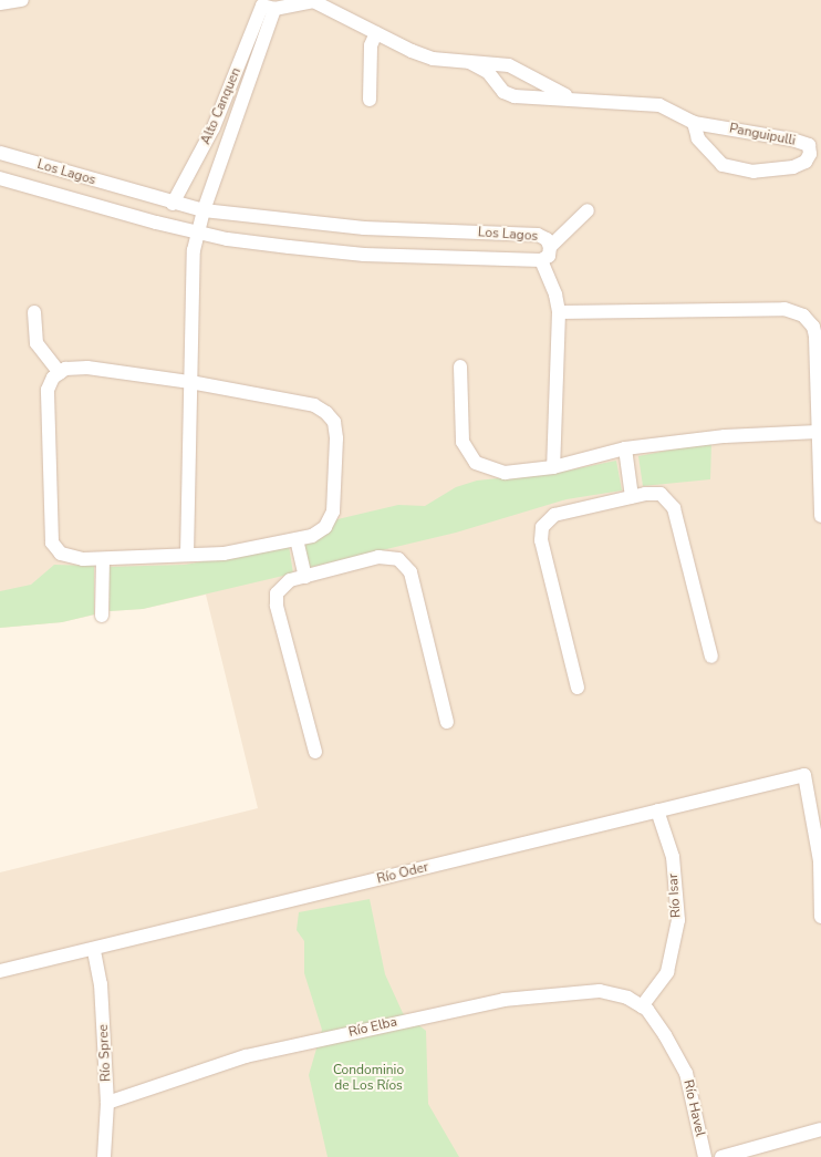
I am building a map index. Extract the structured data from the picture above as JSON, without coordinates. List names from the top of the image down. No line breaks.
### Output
{"streets":{"street":["Alto Canquen","Panguipulli","Los Lagos","Río Oder","Río Isar","Río Elba","Río Spree","Río Havel"]},"crossings":[["Alto Canquen","Panguipulli"],["Alto Canquen","Los Lagos"],["Río Oder","Río Isar"],["Río Oder","Río Spree"],["Río Isar","Río Elba"],["Río Isar","Río Havel"],["Río Elba","Río Spree"],["Río Elba","Río Havel"]],"parks":["Condominio de Los Ríos"]}
